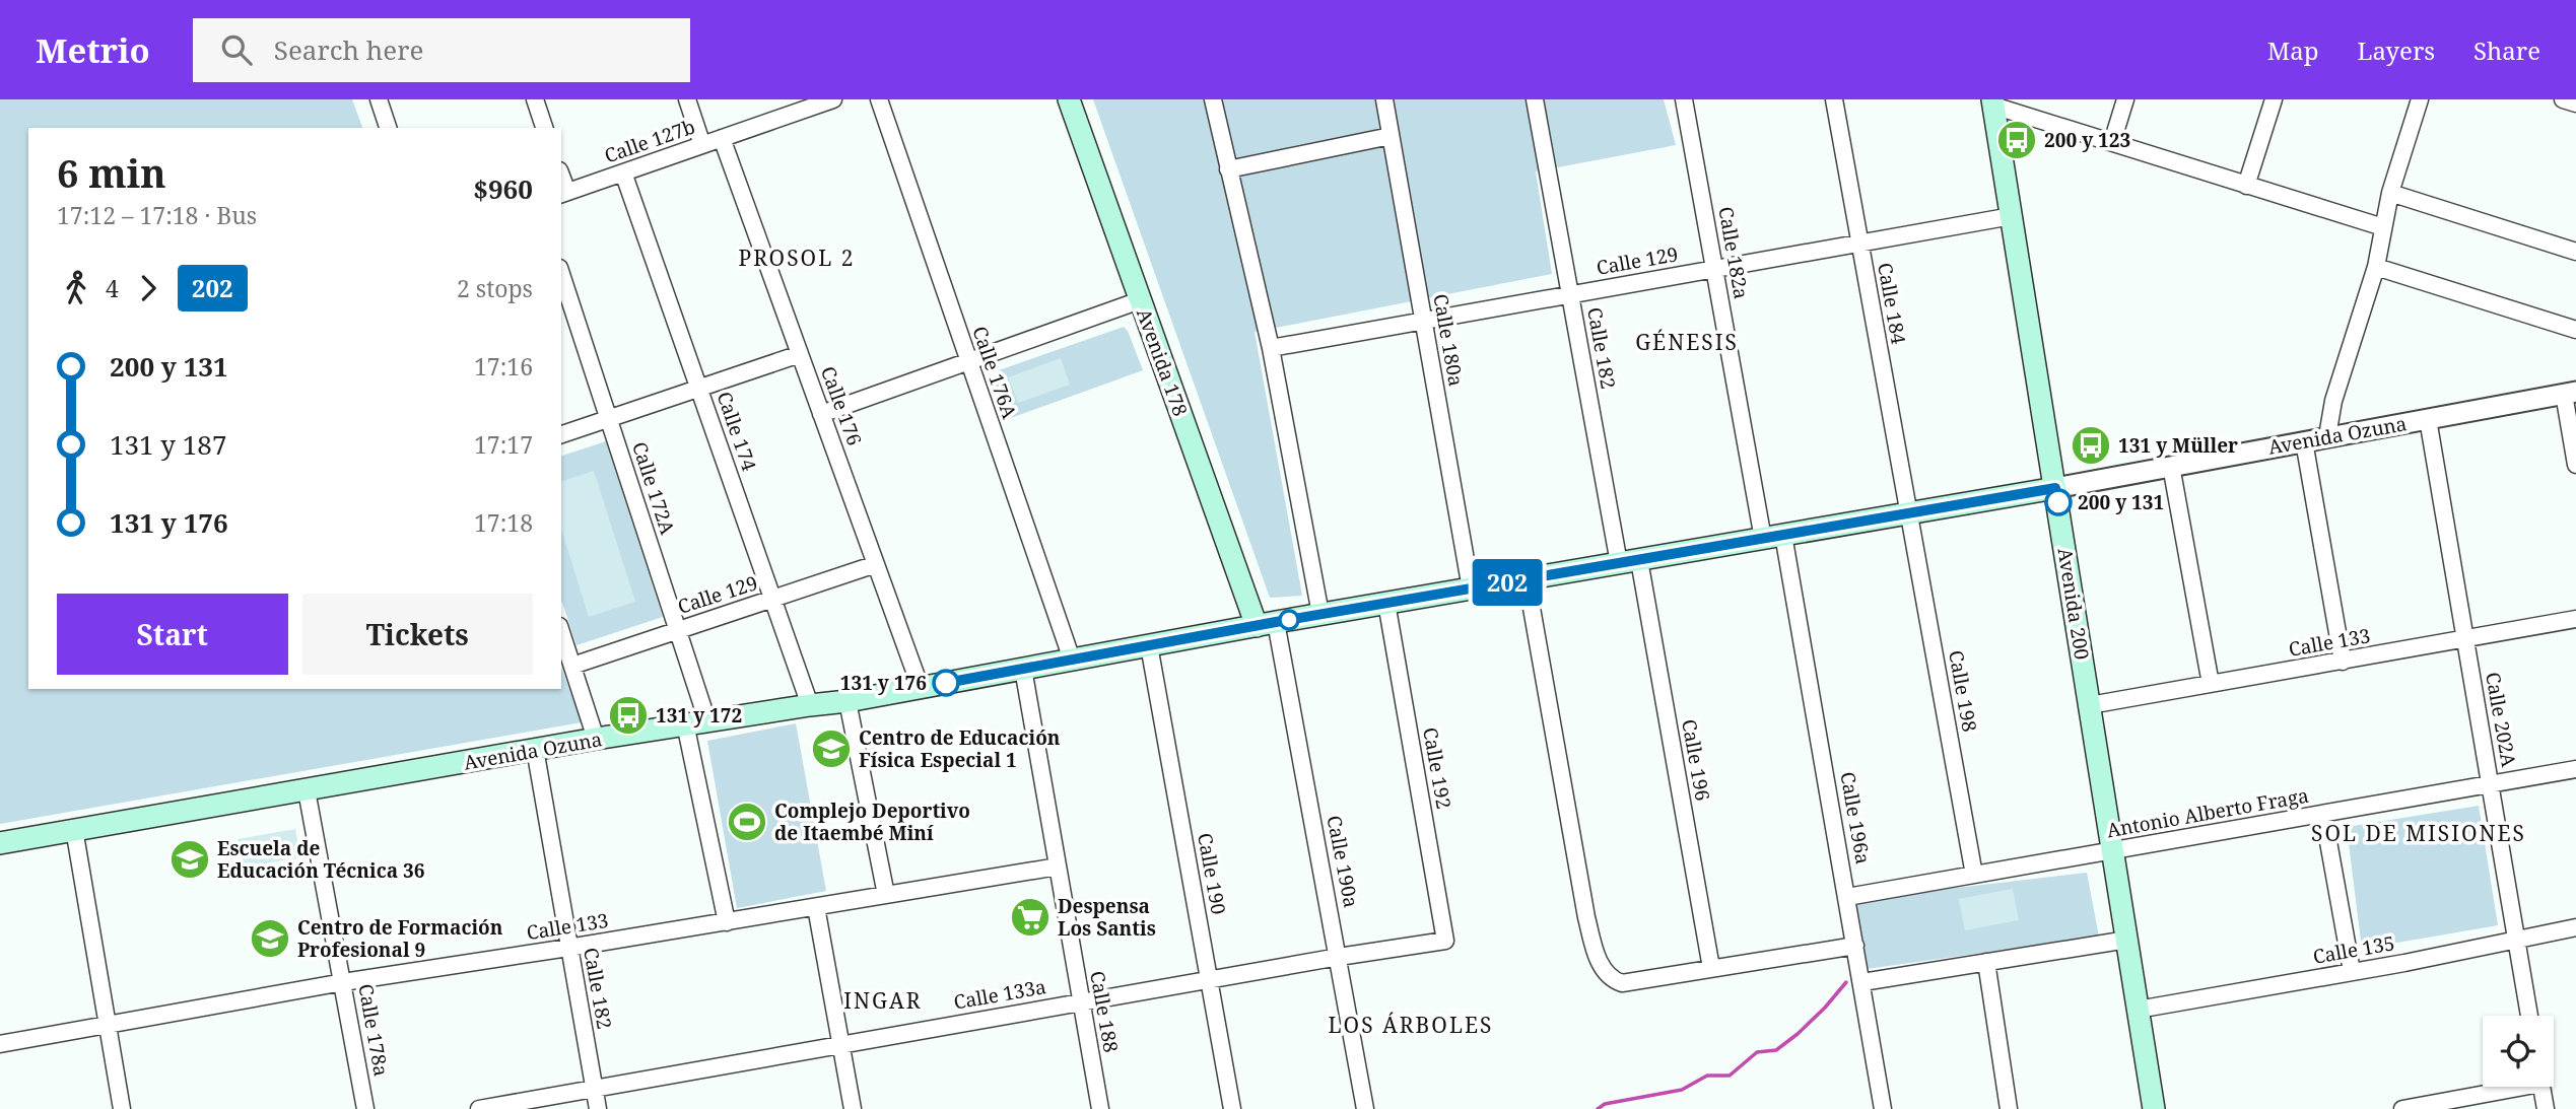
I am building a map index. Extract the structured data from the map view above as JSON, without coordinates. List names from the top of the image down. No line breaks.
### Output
{"streets":{"main road":["Avenida 178","Avenida Ozuna","Avenida 200"],"street":["Calle 127b","Calle 182a","Calle 129","Calle 184","Calle 180a","Calle 182","Calle 176A","Calle 176","Calle 174","Calle 172A","Calle 133","Calle 198","Calle 202A","Calle 196","Calle 192","Antonio Alberto Fraga","Calle 196a","Calle 190a","Calle 190","Calle 135","Calle 133a","Calle 188","Calle 178a"]},"crossings":[["Calle 127b","Calle 176"],["Calle 127b","Calle 174"],["Calle 182a","Calle 129"],["Calle 182a","Avenida Ozuna"],["Calle 182a","Calle 196a"],["Calle 129","Calle 184"],["Calle 129","Calle 180a"],["Calle 129","Calle 182"],["Calle 129","Calle 176"],["Calle 129","Calle 174"],["Calle 129","Calle 172A"],["Calle 129","Avenida 200"],["Calle 184","Avenida Ozuna"],["Calle 184","Calle 198"],["Calle 180a","Avenida Ozuna"],["Calle 182","Avenida Ozuna"],["Calle 182","Calle 133"],["Calle 182","Calle 196"],["Calle 182","Calle 133a"],["Avenida 178","Avenida Ozuna"],["Avenida 178","Calle 190a"],["Calle 176A","Avenida Ozuna"],["Calle 176","Avenida Ozuna"],["Calle 174","Avenida Ozuna"],["Avenida Ozuna","Calle 172A"],["Avenida Ozuna","Avenida 200"],["Avenida Ozuna","Calle 198"],["Avenida Ozuna","Calle 202A"],["Avenida Ozuna","Calle 196"],["Avenida Ozuna","Calle 192"],["Avenida Ozuna","Calle 196a"],["Avenida Ozuna","Calle 190a"],["Avenida Ozuna","Calle 190"],["Avenida Ozuna","Calle 188"],["Avenida Ozuna","Calle 178a"],["Avenida 200","Calle 133"],["Avenida 200","Antonio Alberto Fraga"],["Avenida 200","Calle 135"],["Calle 133","Calle 202A"],["Calle 133","Calle 188"],["Calle 133","Calle 178a"],["Calle 198","Antonio Alberto Fraga"],["Calle 202A","Antonio Alberto Fraga"],["Calle 202A","Calle 135"],["Calle 192","Calle 133a"],["Antonio Alberto Fraga","Calle 196a"],["Calle 190a","Calle 133a"],["Calle 190","Calle 133a"],["Calle 133a","Calle 188"]],"districts":["PROSOL 2","GÉNESIS","SOL DE MISIONES","INGAR","LOS ÁRBOLES"],"places":{"bus stop":["200 y 123","131 y Müller","131 y 172"],"other":["200 y 131","131 y 176"],"school or university":["Centro de Educación Física Especial 1","Escuela de Educación Técnica 36","Centro de Formación Profesional 9"],"sports":["Complejo Deportivo de Itaembé Miní"],"supermarket":["Despensa Los Santis"]},"lines":["bus line 202"],"page":{"header":"Metrio","search":"Search here","nav":["Map","Layers","Share"],"on_map":"202","heading":["6 min","17:12 – 17:18 · Bus","$960"],"legs":["4","202","2 stops"],"list":[{"name":"200 y 131","value":"17:16"},{"name":"131 y 187","value":"17:17"},{"name":"131 y 176","value":"17:18"}],"buttons":["Start","Tickets"]}}
